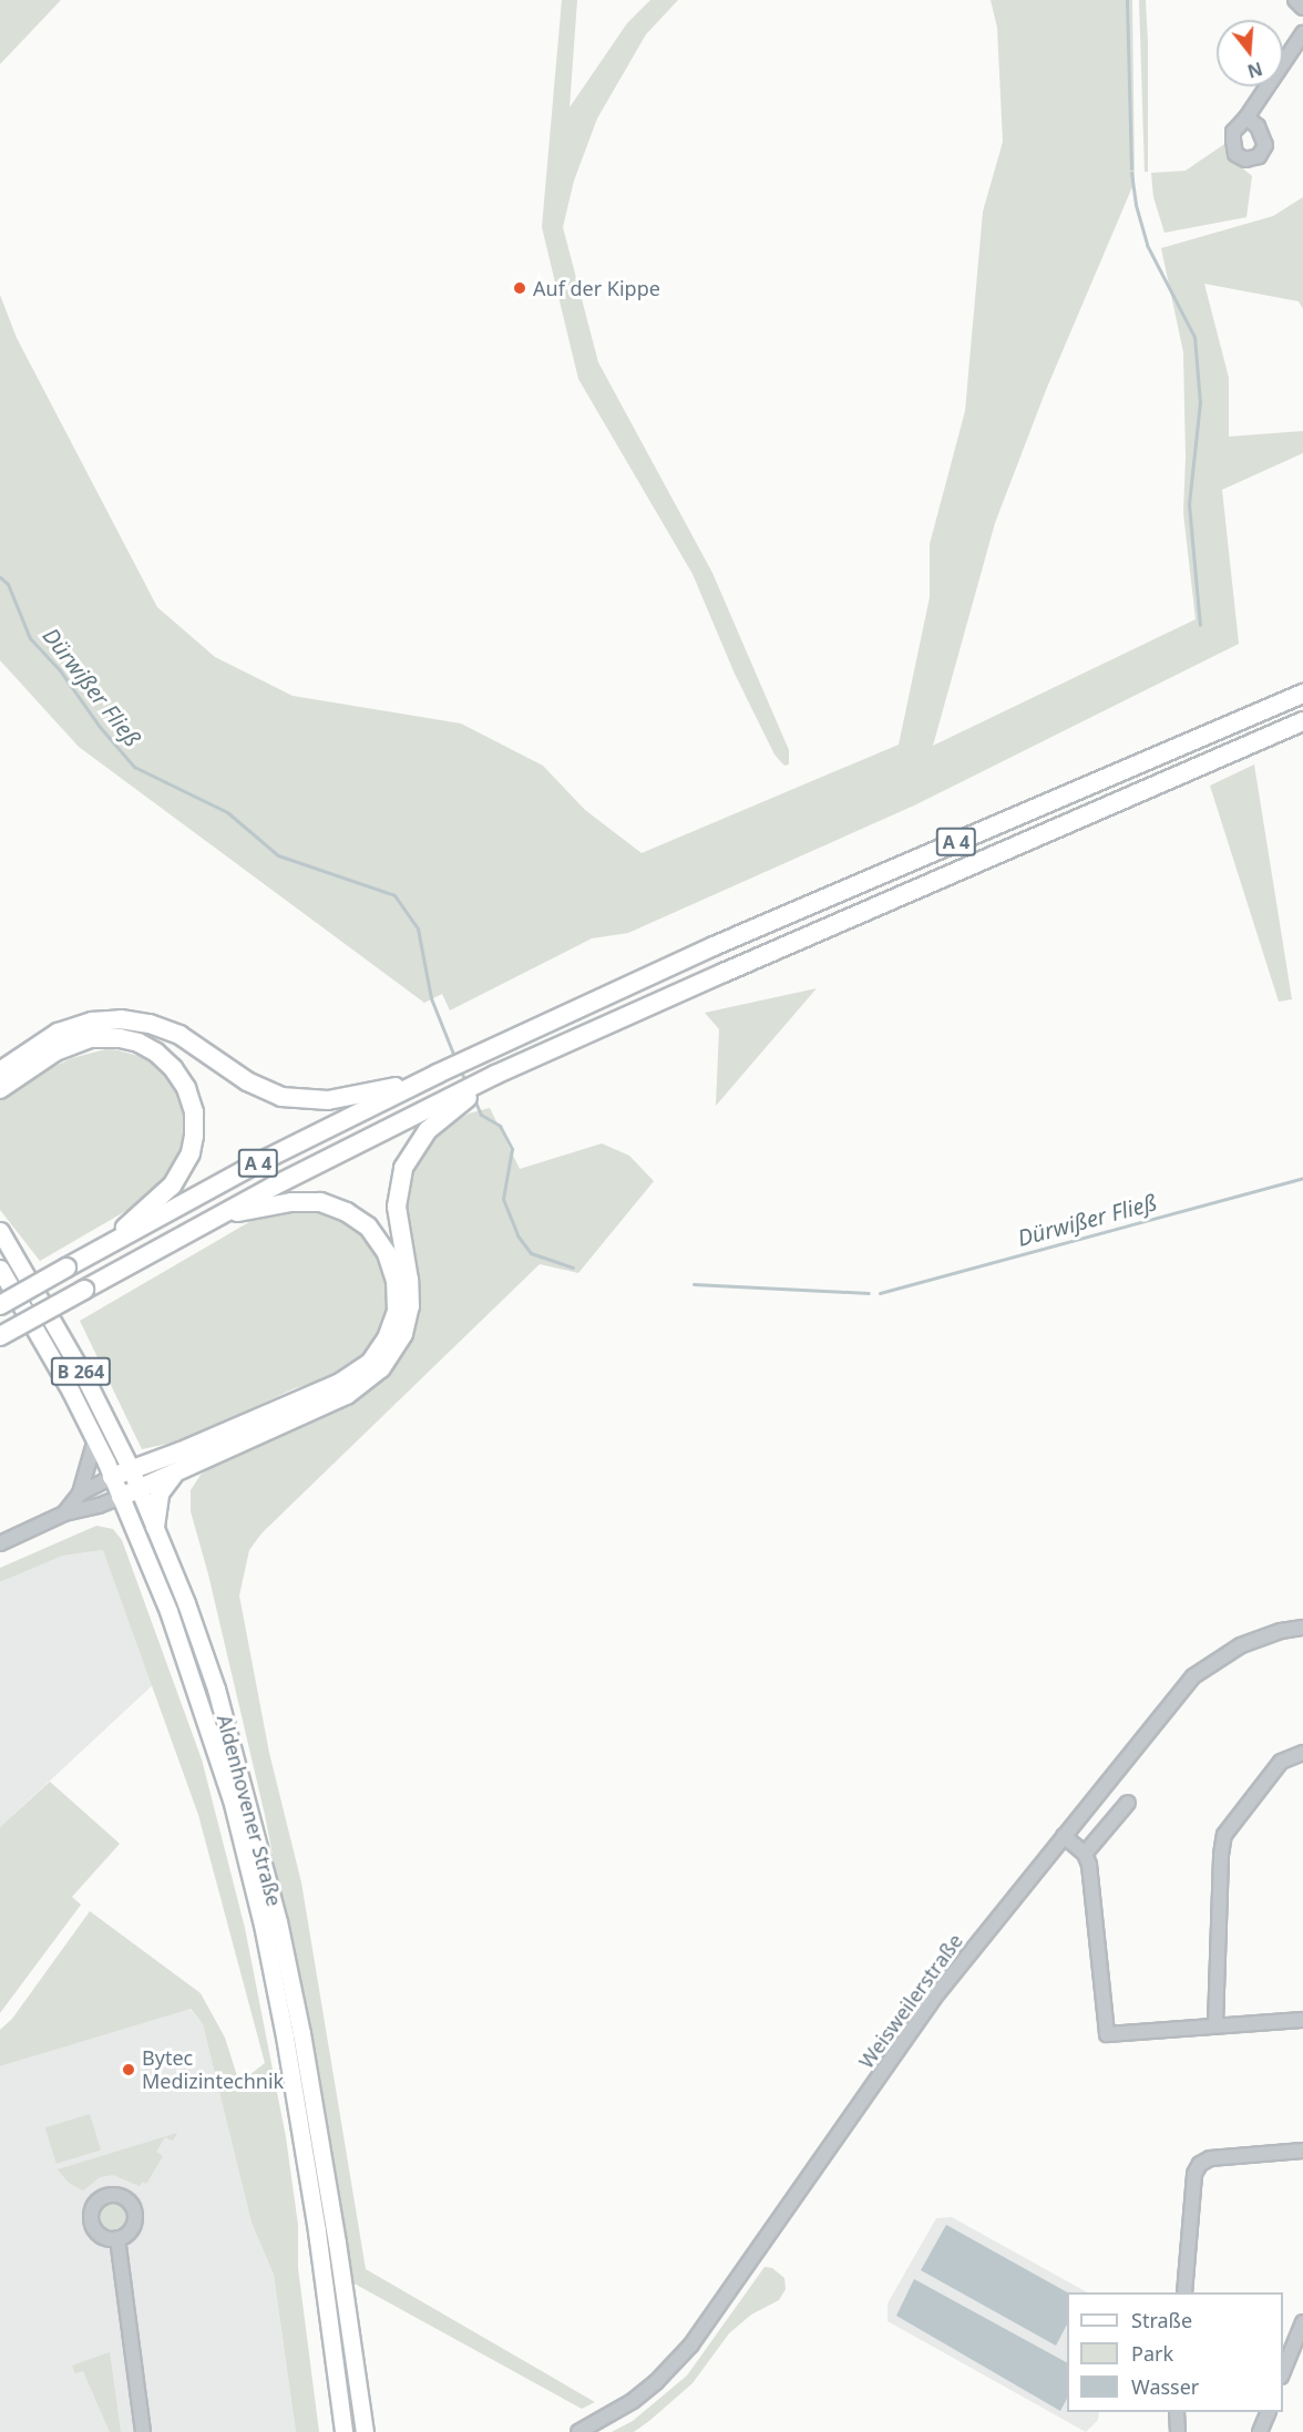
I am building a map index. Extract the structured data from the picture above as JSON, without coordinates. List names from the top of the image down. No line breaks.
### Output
{"streets":{"highway":["A 4"],"main road":["B 264","Aldenhovener Straße"],"street":["Weisweilerstraße"]},"water":["Dürwißer Fließ"],"places":["Auf der Kippe","Bytec Medizintechnik"],"legend":["Straße","Park","Wasser"],"north":"bottom"}
